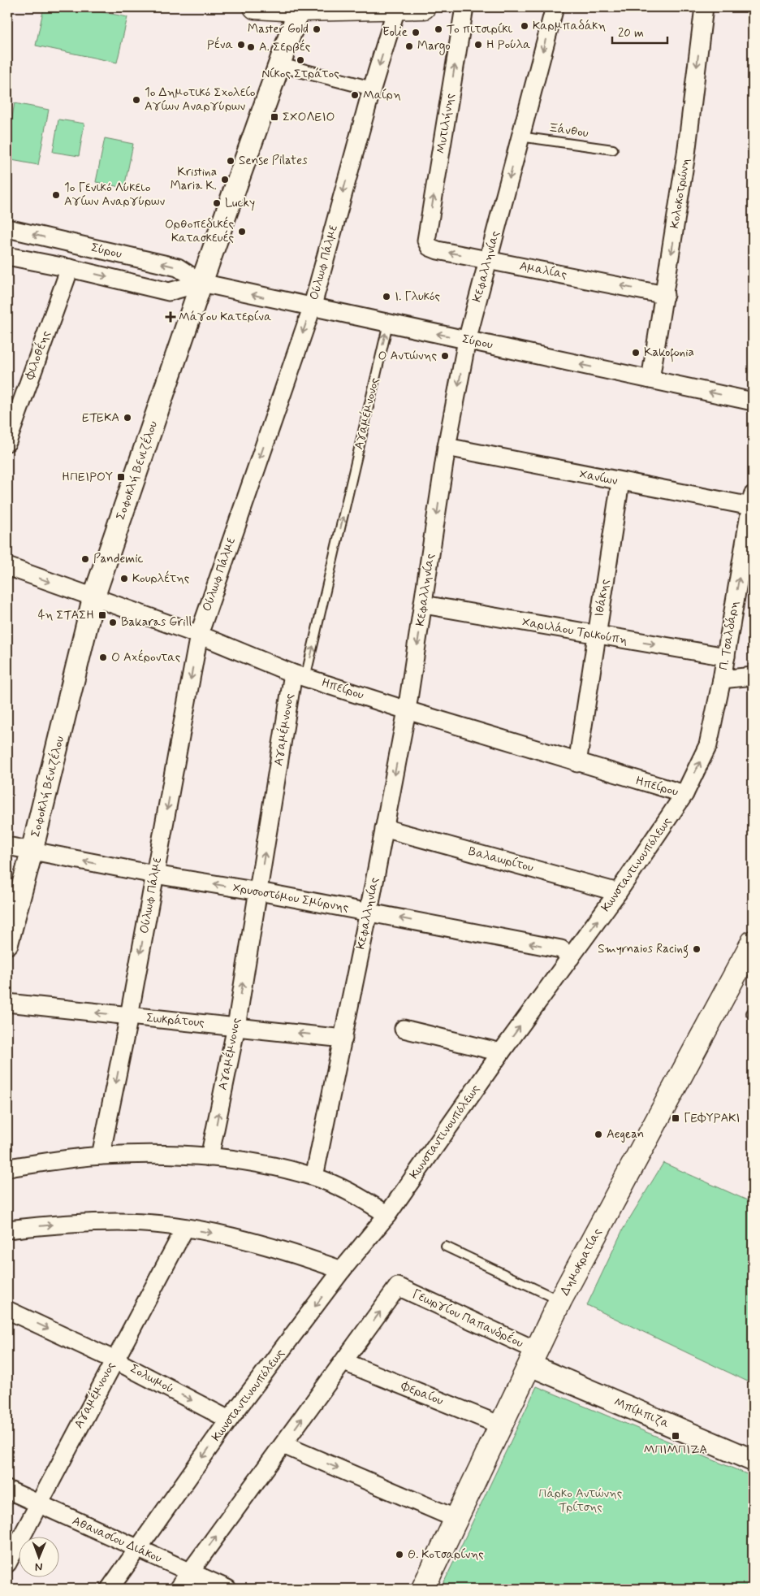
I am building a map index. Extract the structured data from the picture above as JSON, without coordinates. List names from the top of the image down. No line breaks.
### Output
{"streets":{"main road":["Δημοκρατίας"],"street":["Μυτιλήνης","Κολοκοτρώνη","Σύρου","Ούλωφ Πάλμε","Κεφαλληνίας","Αμαλίας","Φιλοθέης","Αγαμέμνονος","Σοφοκλή Βενιζέλου","Χανίων","Ιθάκης","Χαριλάου Τρικούπη","Π. Τσαλδάρη","Ηπείρου","Βαλαωρίτου","Κωνσταντινουπόλεως","Χρυσοστόμου Σμύρνης","Σωκράτους","Γεωργίου Παπανδρέου","Σολωμού","Φεραίου","Μπίμπιζα","Αθανασίου Διάκου"],"lane":["Ξάνθου"]},"crossings":[["Μυτιλήνης","Αμαλίας"],["Ξάνθου","Κεφαλληνίας"],["Κολοκοτρώνη","Σύρου"],["Κολοκοτρώνη","Αμαλίας"],["Σύρου","Ούλωφ Πάλμε"],["Σύρου","Κεφαλληνίας"],["Σύρου","Φιλοθέης"],["Σύρου","Αγαμέμνονος"],["Σύρου","Σοφοκλή Βενιζέλου"],["Ούλωφ Πάλμε","Ηπείρου"],["Ούλωφ Πάλμε","Χρυσοστόμου Σμύρνης"],["Ούλωφ Πάλμε","Σωκράτους"],["Κεφαλληνίας","Αμαλίας"],["Κεφαλληνίας","Χανίων"],["Κεφαλληνίας","Χαριλάου Τρικούπη"],["Κεφαλληνίας","Ηπείρου"],["Κεφαλληνίας","Βαλαωρίτου"],["Κεφαλληνίας","Χρυσοστόμου Σμύρνης"],["Κεφαλληνίας","Σωκράτους"],["Αγαμέμνονος","Ηπείρου"],["Αγαμέμνονος","Χρυσοστόμου Σμύρνης"],["Αγαμέμνονος","Σωκράτους"],["Αγαμέμνονος","Σολωμού"],["Αγαμέμνονος","Αθανασίου Διάκου"],["Σοφοκλή Βενιζέλου","Ηπείρου"],["Σοφοκλή Βενιζέλου","Χρυσοστόμου Σμύρνης"],["Χανίων","Ιθάκης"],["Χανίων","Π. Τσαλδάρη"],["Ιθάκης","Χαριλάου Τρικούπη"],["Ιθάκης","Ηπείρου"],["Χαριλάου Τρικούπη","Π. Τσαλδάρη"],["Π. Τσαλδάρη","Κωνσταντινουπόλεως"],["Ηπείρου","Κωνσταντινουπόλεως"],["Βαλαωρίτου","Κωνσταντινουπόλεως"],["Κωνσταντινουπόλεως","Χρυσοστόμου Σμύρνης"],["Κωνσταντινουπόλεως","Σολωμού"],["Κωνσταντινουπόλεως","Αθανασίου Διάκου"],["Δημοκρατίας","Γεωργίου Παπανδρέου"],["Δημοκρατίας","Φεραίου"],["Δημοκρατίας","Μπίμπιζα"],["Γεωργίου Παπανδρέου","Φεραίου"],["Γεωργίου Παπανδρέου","Μπίμπιζα"]],"one_way":["Μυτιλήνης","Κολοκοτρώνη","Ούλωφ Πάλμε","Κεφαλληνίας","Αμαλίας","Αγαμέμνονος","Χαριλάου Τρικούπη","Π. Τσαλδάρη","Χρυσοστόμου Σμύρνης","Σολωμού"],"parks":["Πάρκο Αντώνης Τρίτσης"],"places":{"other":["Καρμπαδάκη","Master Gold","Το πιτσιρίκι","Eolie","Ρένα","Η Ρούλα","Margo","Α. Σερβές","Νίκος Στράτος","Μαίρη","1ο Δημοτικό Σχολείο Αγίων Αναργύρων","Sense Pilates","Kristina Maria K.","1ο Γενικό Λύκειο Αγίων Αναργύρων","Lucky","Ορθοπεδικές Κατασκευές","Ι. Γλυκός","Kakofonia","Ο Αντώνης","ΕΤΕΚΑ","Pandemic","Κουρλέτης","Bakaras Grill","Ο Αχέροντας","Smyrnaios Racing","Aegean","Θ. Κοτσαρίνης"],"transit":["ΣΧΟΛΕΙΟ","ΗΠΕΙΡΟΥ","4η ΣΤΑΣΗ","ΓΕΦΥΡΑΚΙ","ΜΠΙΜΠΙΖΑ"],"health":["Μάγου Κατερίνα"]},"scale_bar":"20 m","north":"bottom"}
